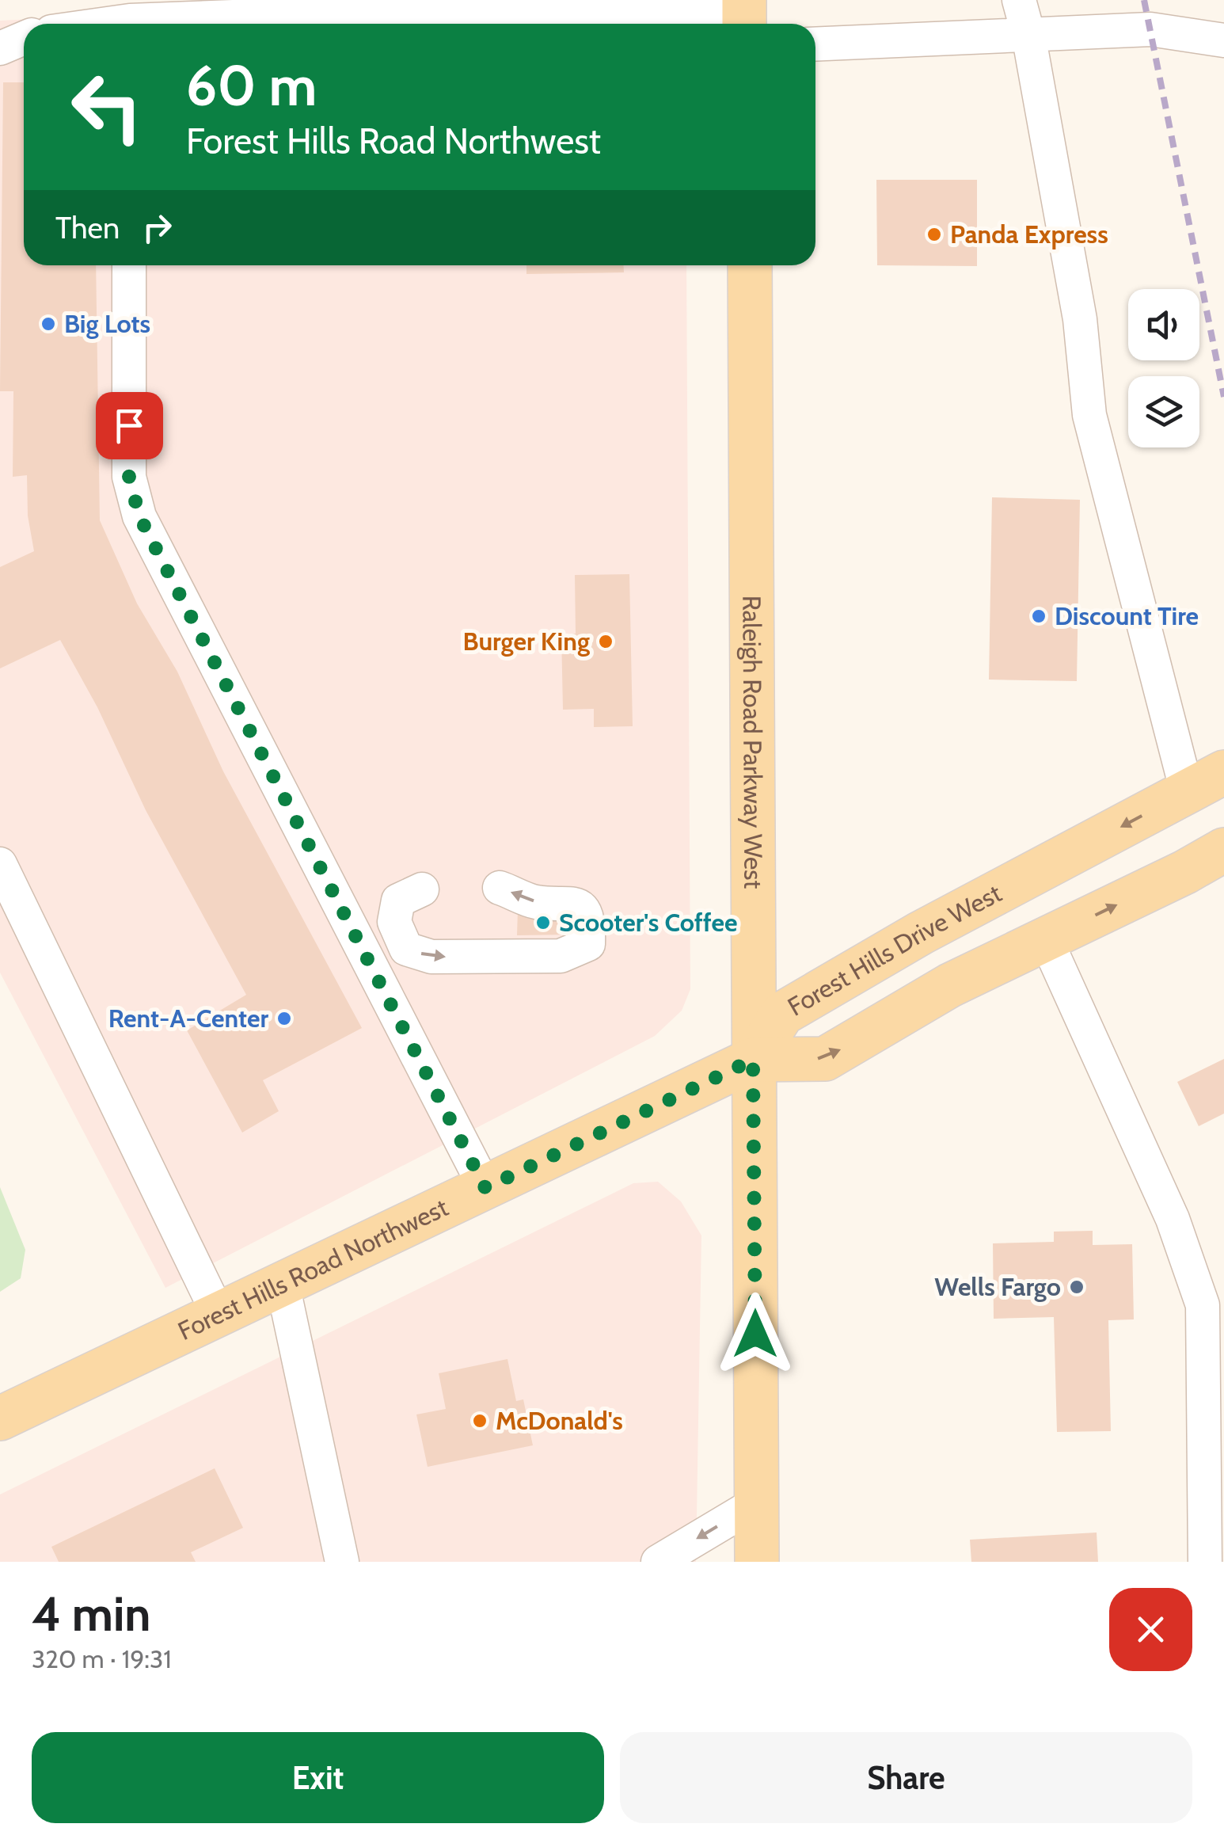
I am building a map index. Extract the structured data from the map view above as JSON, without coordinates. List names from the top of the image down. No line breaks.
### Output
{"streets":{"main road":["Raleigh Road Parkway West","Forest Hills Drive West","Forest Hills Road Northwest"]},"crossings":[["Raleigh Road Parkway West","Forest Hills Drive West"],["Raleigh Road Parkway West","Forest Hills Road Northwest"],["Forest Hills Drive West","Forest Hills Road Northwest"]],"places":["Panda Express","Big Lots","Discount Tire","Burger King","Scooter's Coffee","Rent-A-Center","Wells Fargo","McDonald's"],"page":{"turn":["60 m","Forest Hills Road Northwest"],"then":"Then","heading":["4 min","320 m · 19:31"],"buttons":["Exit","Share"]}}
